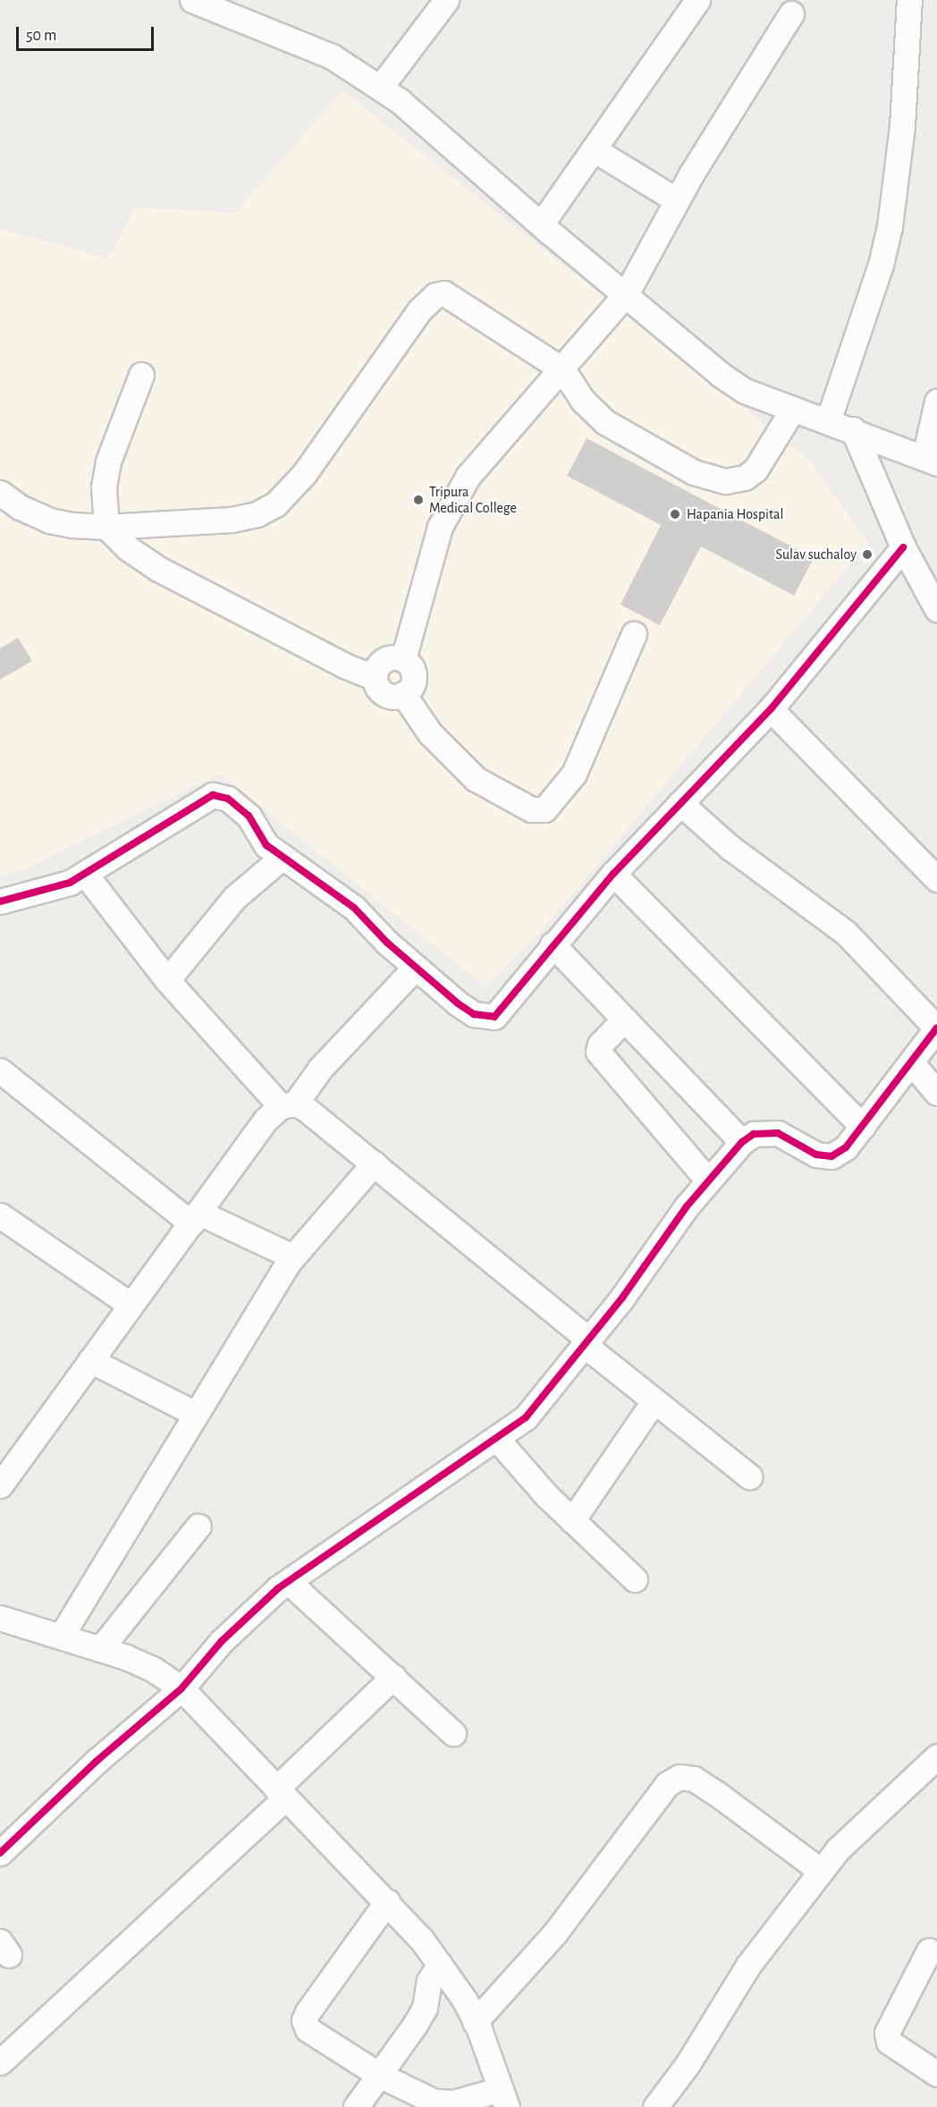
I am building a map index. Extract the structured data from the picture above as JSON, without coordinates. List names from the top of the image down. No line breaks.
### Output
{"places":["Tripura Medical College","Hapania Hospital","Sulav suchaloy"],"scale_bar":"50 m"}
